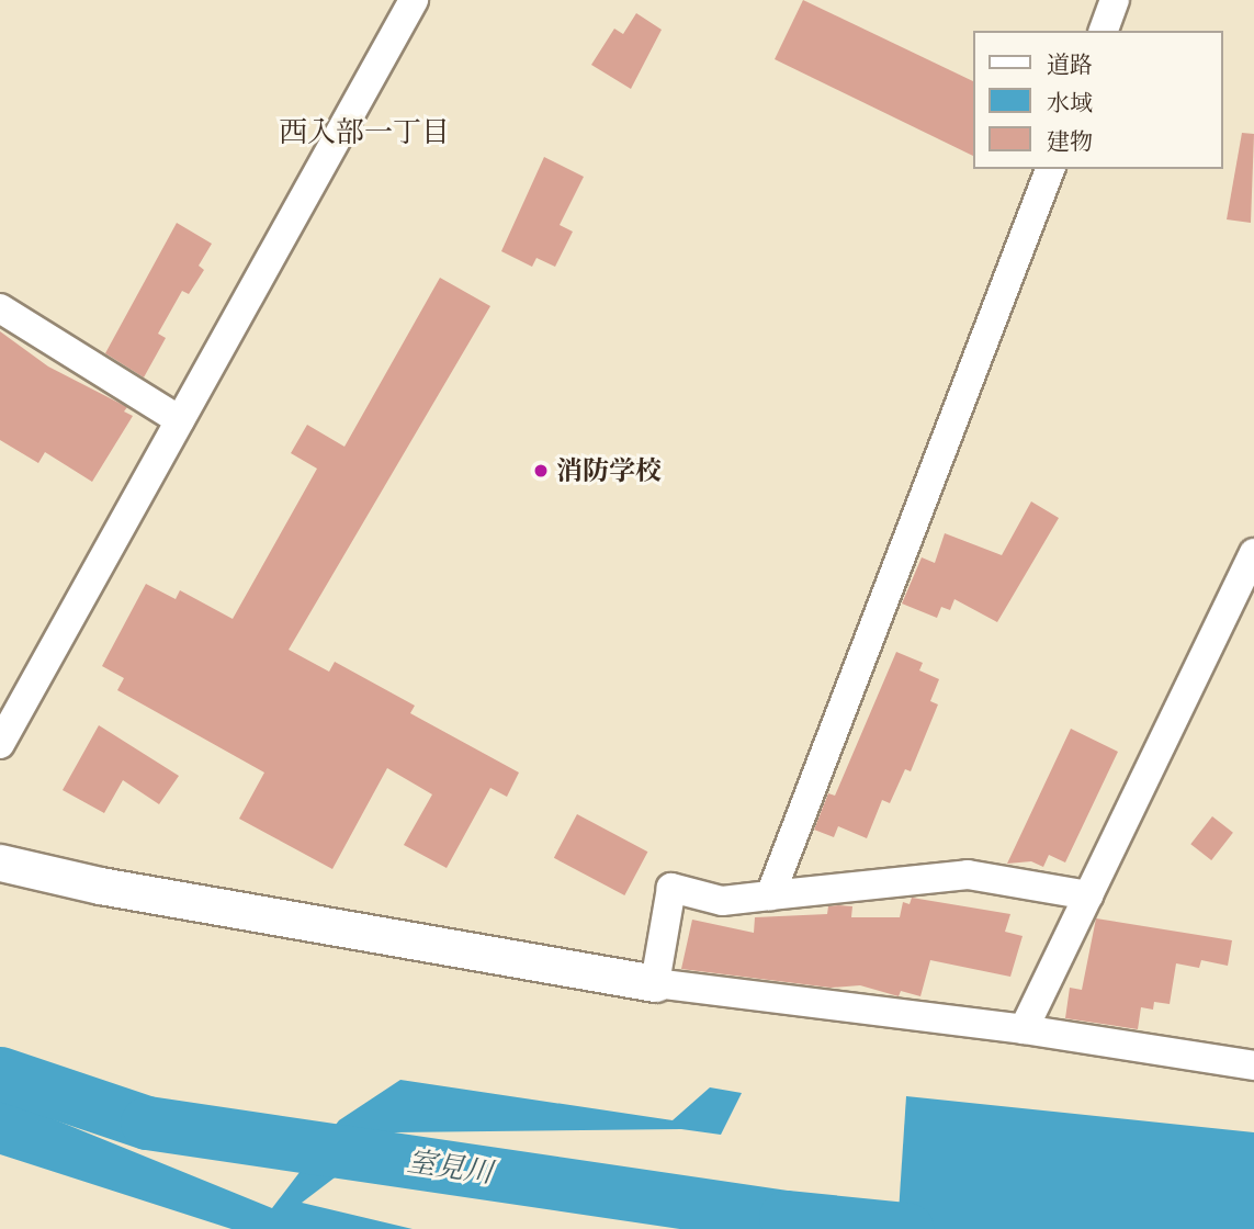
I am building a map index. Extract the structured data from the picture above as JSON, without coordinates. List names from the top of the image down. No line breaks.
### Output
{"districts":["西入部一丁目"],"water":["室見川"],"places":["消防学校"],"legend":["道路","水域","建物"]}
